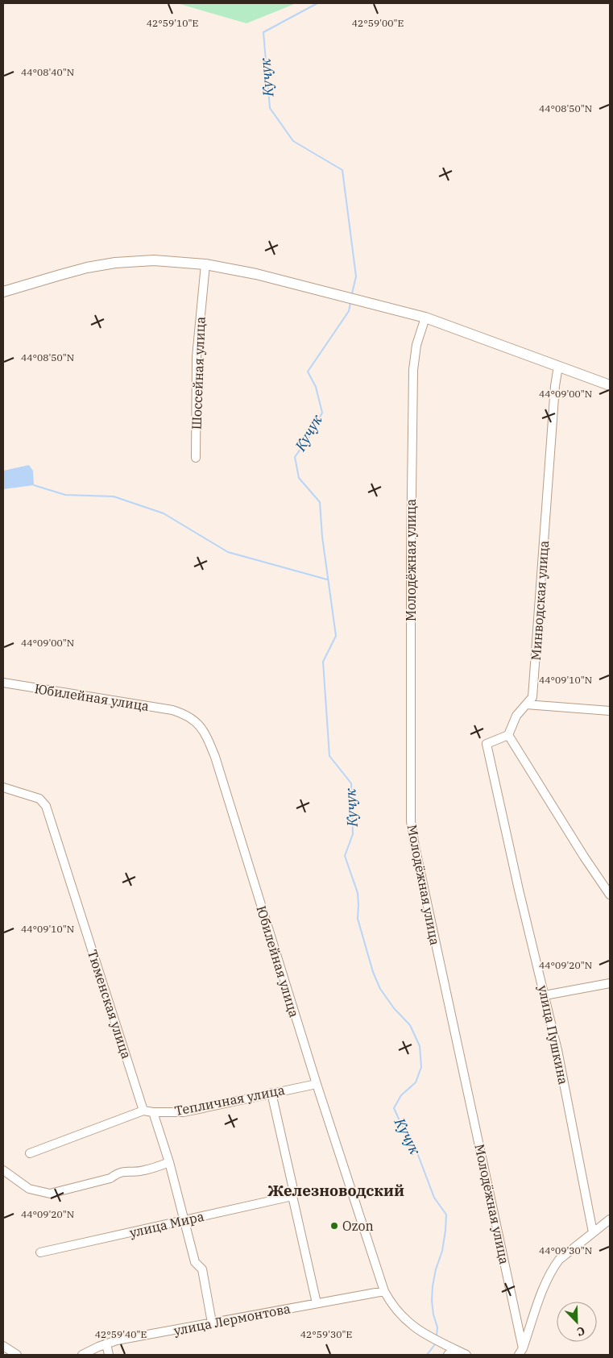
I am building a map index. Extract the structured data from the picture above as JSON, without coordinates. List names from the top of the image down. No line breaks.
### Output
{"streets":{"street":["Шоссейная улица","Молодёжная улица","Минводская улица","Юбилейная улица","Тюменская улица","улица Пушкина","Тепличная улица","улица Мира","улица Лермонтова"]},"crossings":[["Минводская улица","улица Пушкина"],["Юбилейная улица","Тепличная улица"],["Юбилейная улица","улица Лермонтова"],["Тюменская улица","Тепличная улица"]],"districts":["Железноводский"],"water":["Кучук"],"places":["Ozon"],"north":"bottom right","coordinates":["42°59'10\"E","42°59'00\"E","44°08'40\"N","44°08'50\"N","44°09'00\"N","44°09'10\"N","44°09'20\"N","44°09'30\"N","42°59'40\"E","42°59'30\"E"]}
